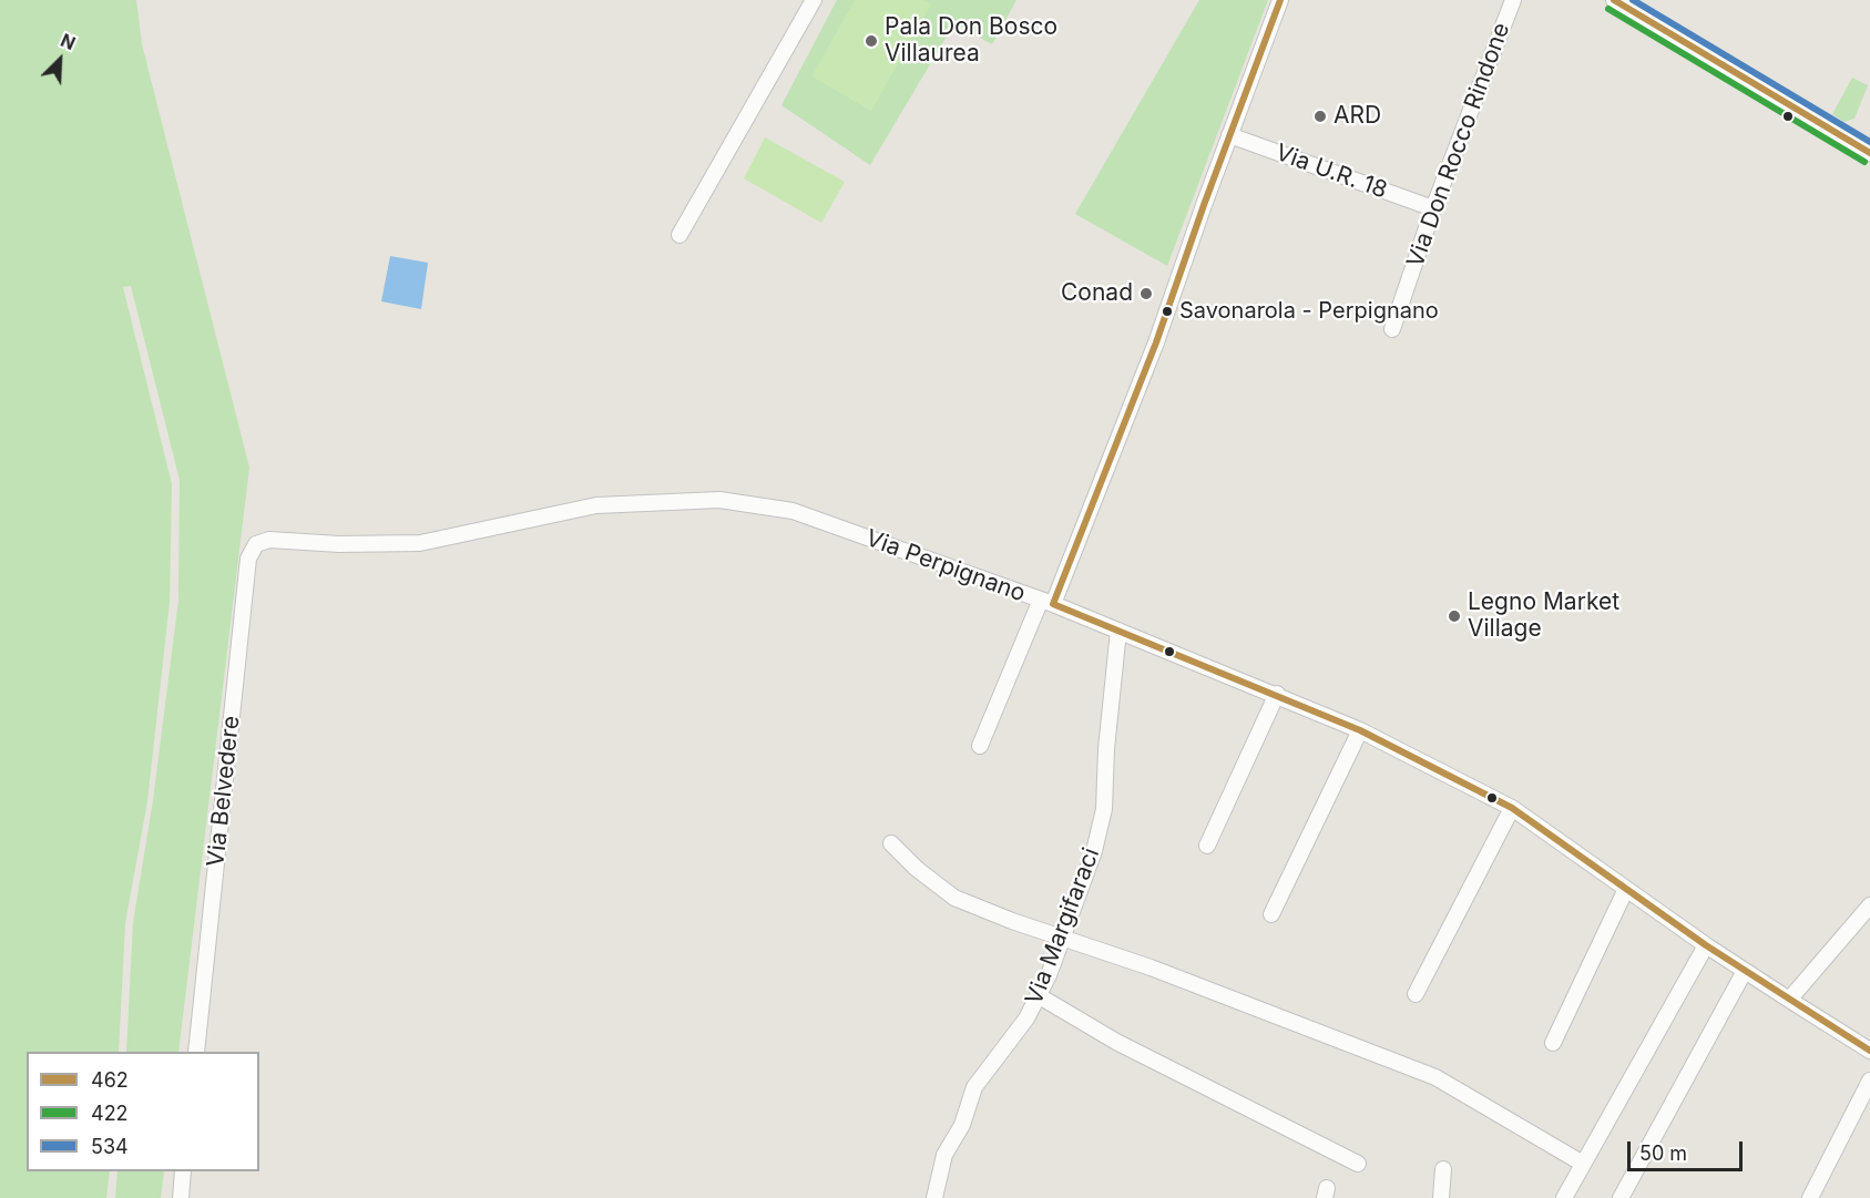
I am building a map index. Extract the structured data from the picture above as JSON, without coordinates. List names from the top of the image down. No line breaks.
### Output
{"streets":{"street":["Via Don Rocco Rindone","Via U.R. 18","Via Perpignano","Via Belvedere","Via Margifaraci"]},"crossings":[["Via Don Rocco Rindone","Via U.R. 18"],["Via Perpignano","Via Belvedere"],["Via Perpignano","Via Margifaraci"]],"places":["Pala Don Bosco Villaurea","ARD","Conad","Savonarola - Perpignano","Legno Market Village"],"lines":["transit line 462","transit line 534","transit line 422"],"legend":["462","422","534"],"scale_bar":"50 m","north":"top right"}
